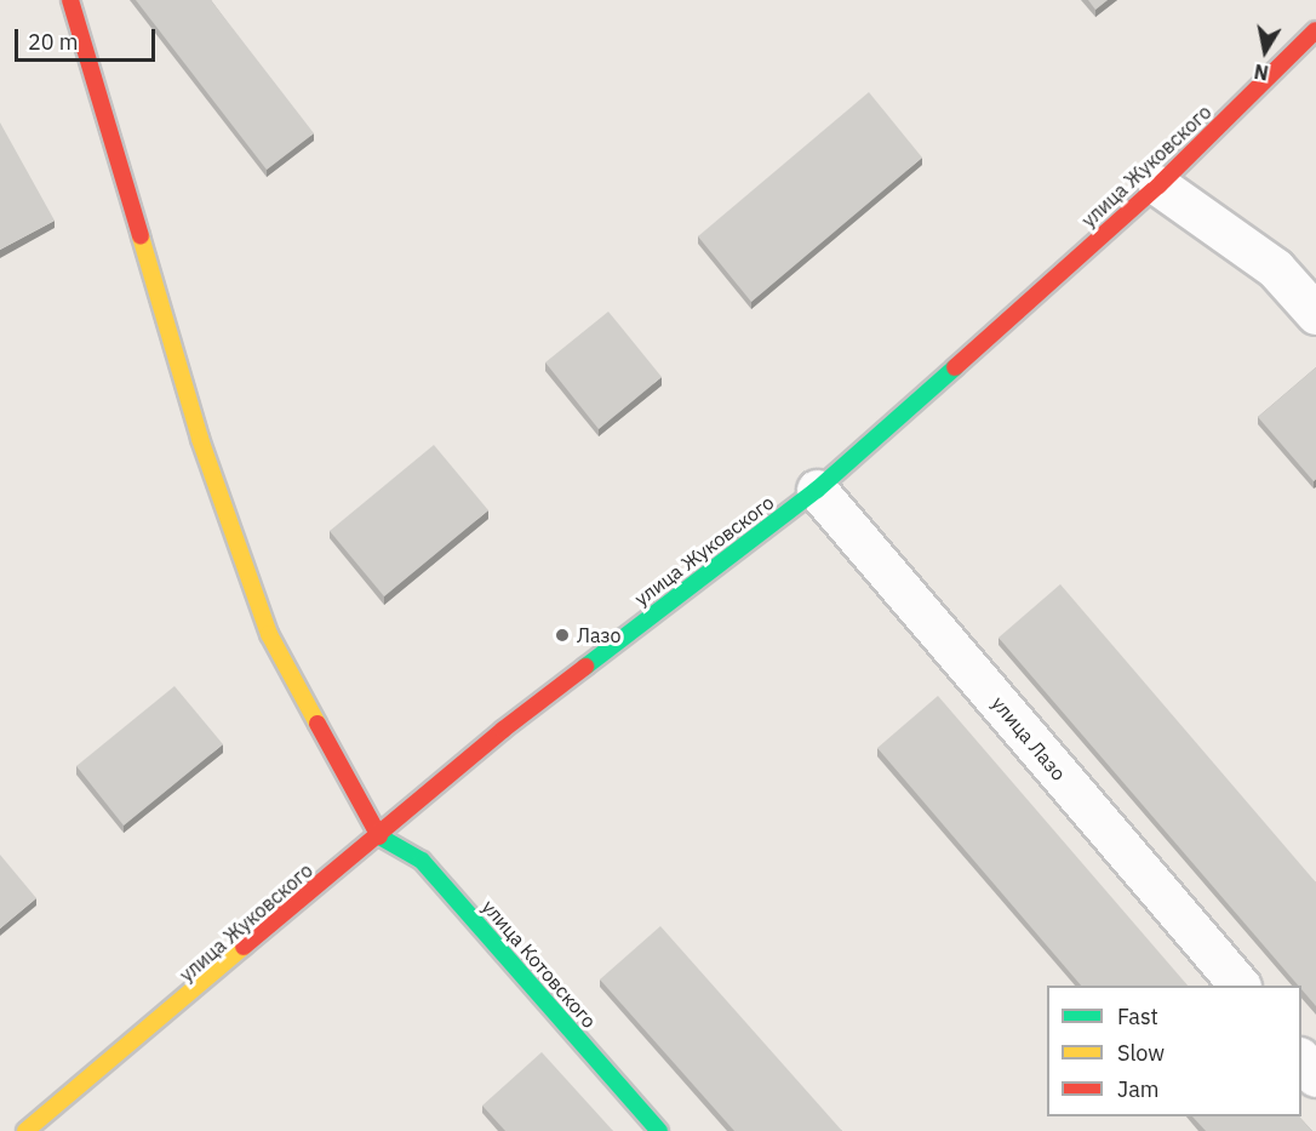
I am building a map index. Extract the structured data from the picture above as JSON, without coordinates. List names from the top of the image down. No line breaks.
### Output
{"streets":{"street":["улица Жуковского","улица Лазо","улица Котовского"]},"crossings":[["улица Жуковского","улица Лазо"],["улица Жуковского","улица Котовского"]],"places":["Лазо"],"legend":["Fast","Slow","Jam"],"scale_bar":"20 m","north":"bottom"}
